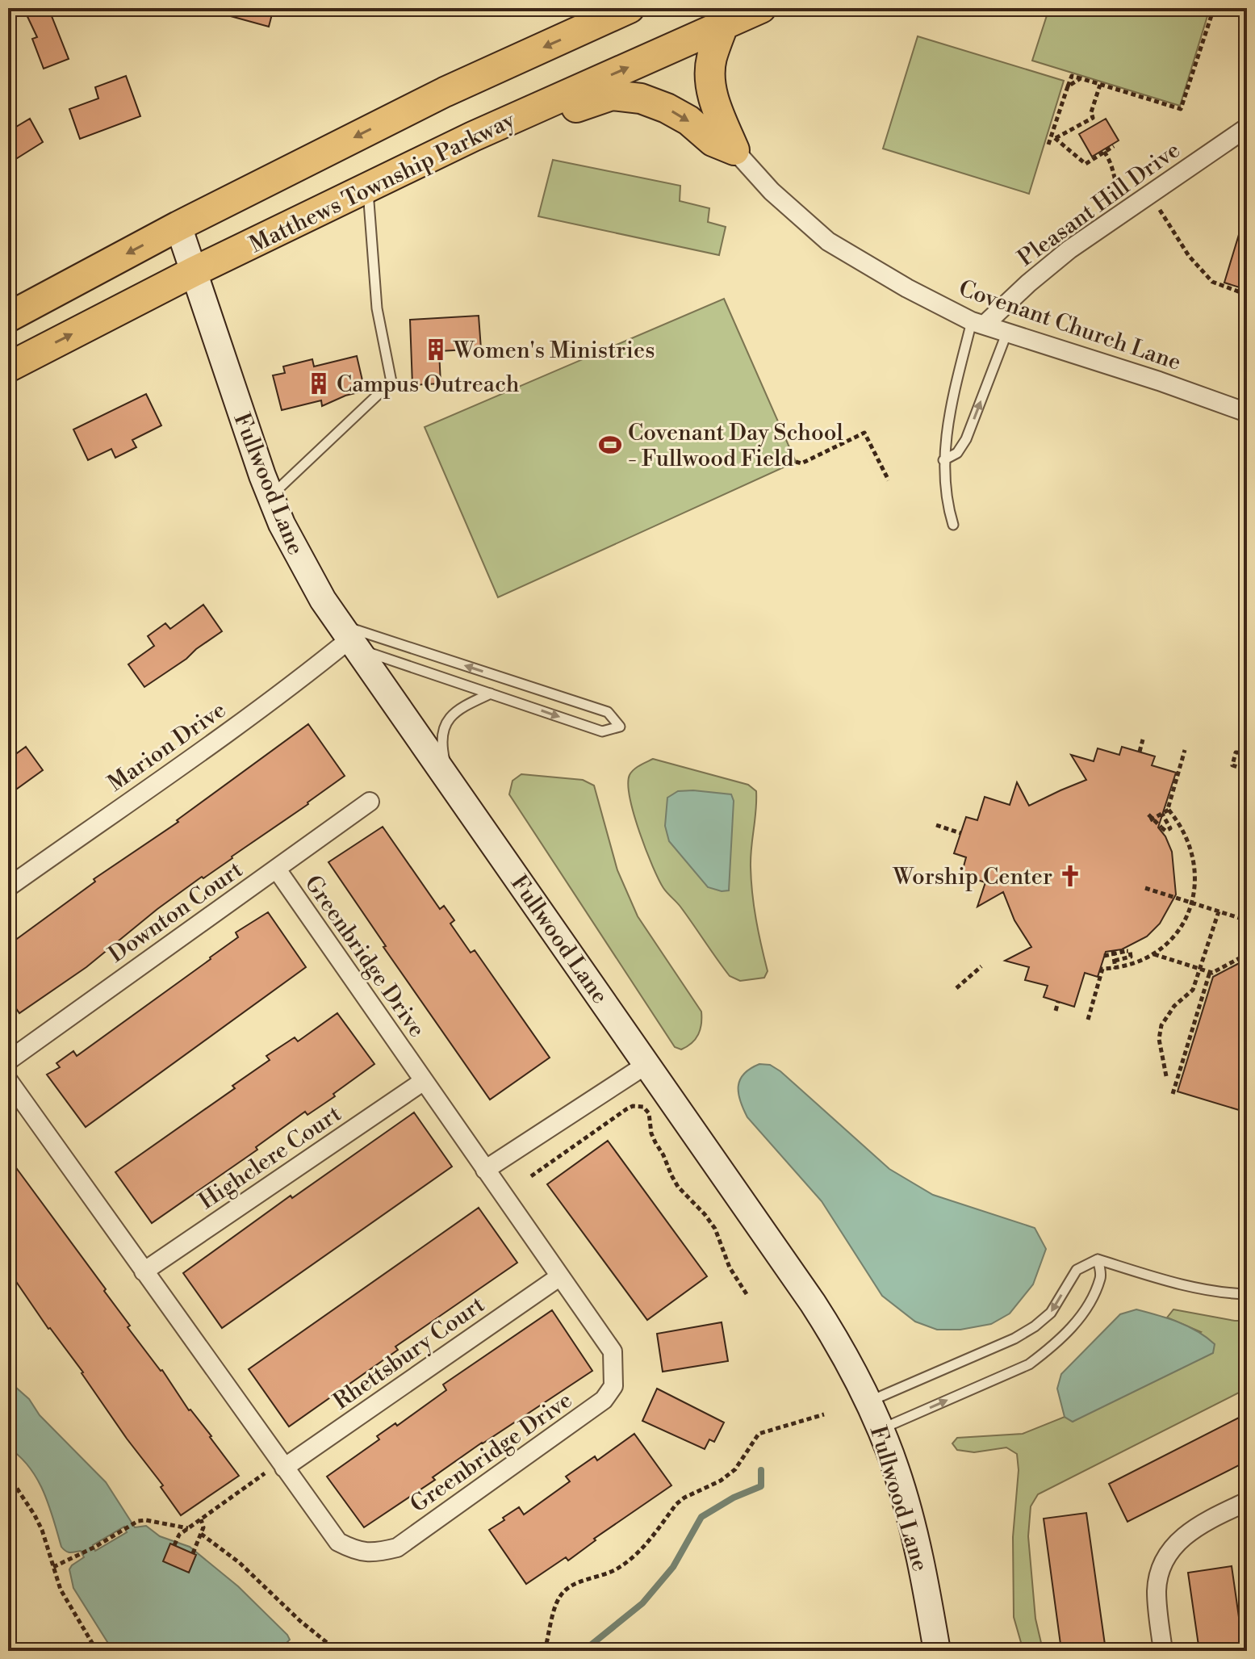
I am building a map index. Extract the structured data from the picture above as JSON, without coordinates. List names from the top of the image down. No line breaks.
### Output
{"streets":{"main road":["Matthews Township Parkway"],"street":["Pleasant Hill Drive","Covenant Church Lane","Fullwood Lane","Marion Drive","Downton Court","Greenbridge Drive","Highclere Court","Rhettsbury Court"]},"crossings":[["Matthews Township Parkway","Fullwood Lane"],["Pleasant Hill Drive","Covenant Church Lane"],["Fullwood Lane","Marion Drive"],["Downton Court","Greenbridge Drive"],["Greenbridge Drive","Highclere Court"],["Greenbridge Drive","Rhettsbury Court"]],"places":{"building":["Women's Ministries","Campus Outreach"],"sports":["Covenant Day School - Fullwood Field"],"church":["Worship Center"]}}
